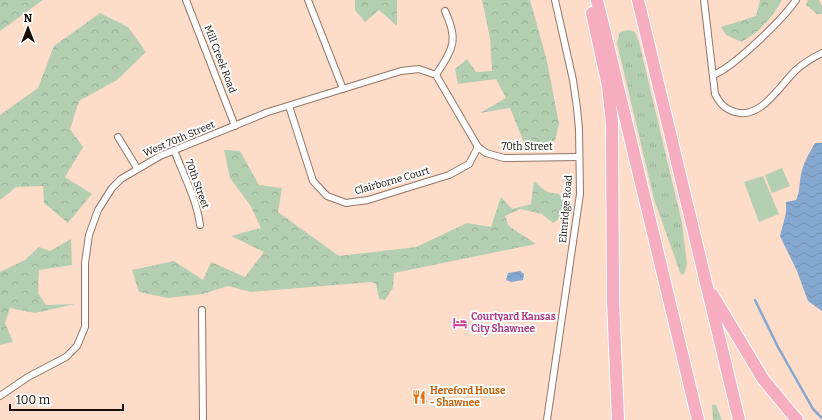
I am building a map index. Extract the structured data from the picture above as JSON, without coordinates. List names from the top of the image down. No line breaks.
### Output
{"streets":{"street":["Mill Creek Road","West 70th Street","70th Street","Clairborne Court","Elmridge Road"]},"crossings":[["Mill Creek Road","West 70th Street"],["West 70th Street","70th Street"],["West 70th Street","Clairborne Court"],["70th Street","Clairborne Court"],["70th Street","Elmridge Road"]],"places":{"hotel":["Courtyard Kansas City Shawnee"],"restaurant":["Hereford House - Shawnee"]},"scale_bar":"100 m","north":"top"}
